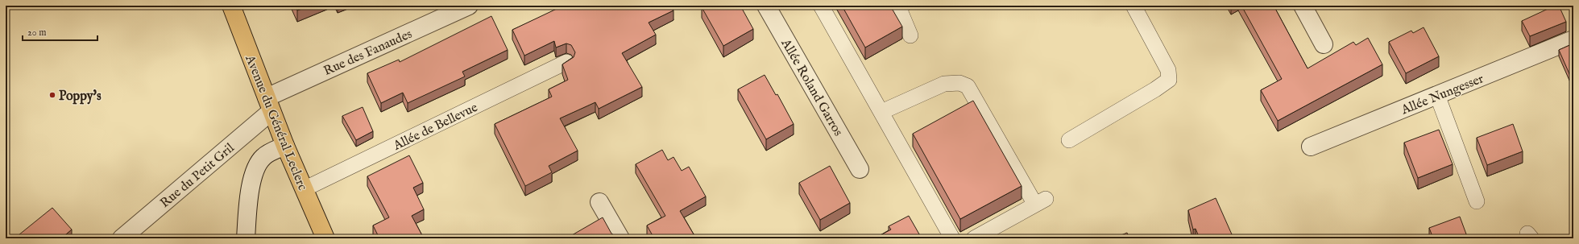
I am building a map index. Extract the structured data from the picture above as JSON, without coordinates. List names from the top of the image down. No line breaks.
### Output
{"streets":{"main road":["Avenue du Général Leclerc"],"street":["Rue des Fanaudes","Allée Roland Garros","Allée Nungesser","Rue du Petit Gril"],"lane":["Allée de Bellevue"]},"crossings":[["Rue des Fanaudes","Avenue du Général Leclerc"],["Rue des Fanaudes","Rue du Petit Gril"],["Avenue du Général Leclerc","Allée de Bellevue"],["Avenue du Général Leclerc","Rue du Petit Gril"]],"places":["Poppy's"],"scale_bar":"20 m"}
